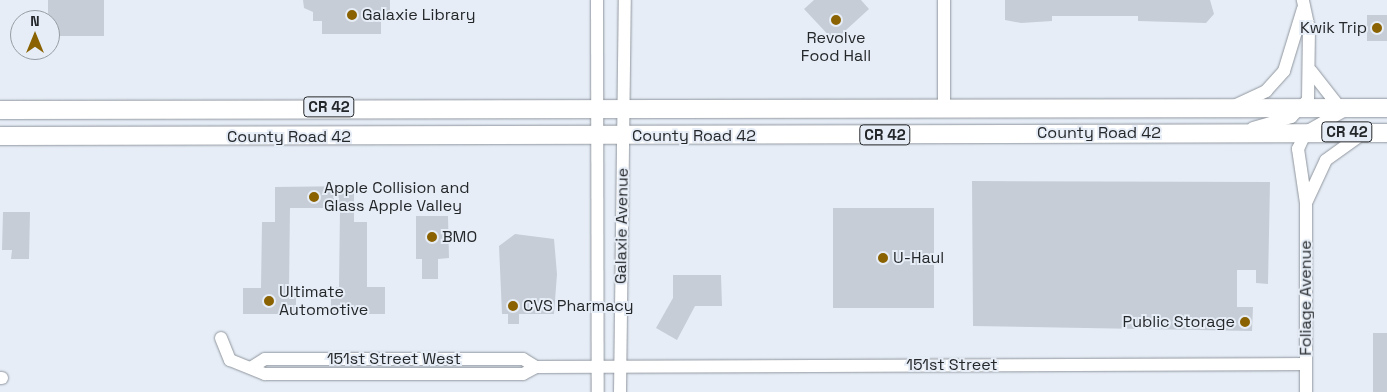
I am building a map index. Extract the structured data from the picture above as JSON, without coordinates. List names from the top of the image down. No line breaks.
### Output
{"streets":{"highway":["CR 42","County Road 42"],"street":["Galaxie Avenue","Foliage Avenue","151st Street West","151st Street"]},"crossings":[["County Road 42","Galaxie Avenue"],["County Road 42","Foliage Avenue"],["Galaxie Avenue","151st Street West"],["Galaxie Avenue","151st Street"],["Foliage Avenue","151st Street"],["151st Street West","151st Street"]],"places":["Galaxie Library","Revolve Food Hall","Kwik Trip","Apple Collision and Glass Apple Valley","BMO","U-Haul","Ultimate Automotive","CVS Pharmacy","Public Storage"],"north":"top"}
